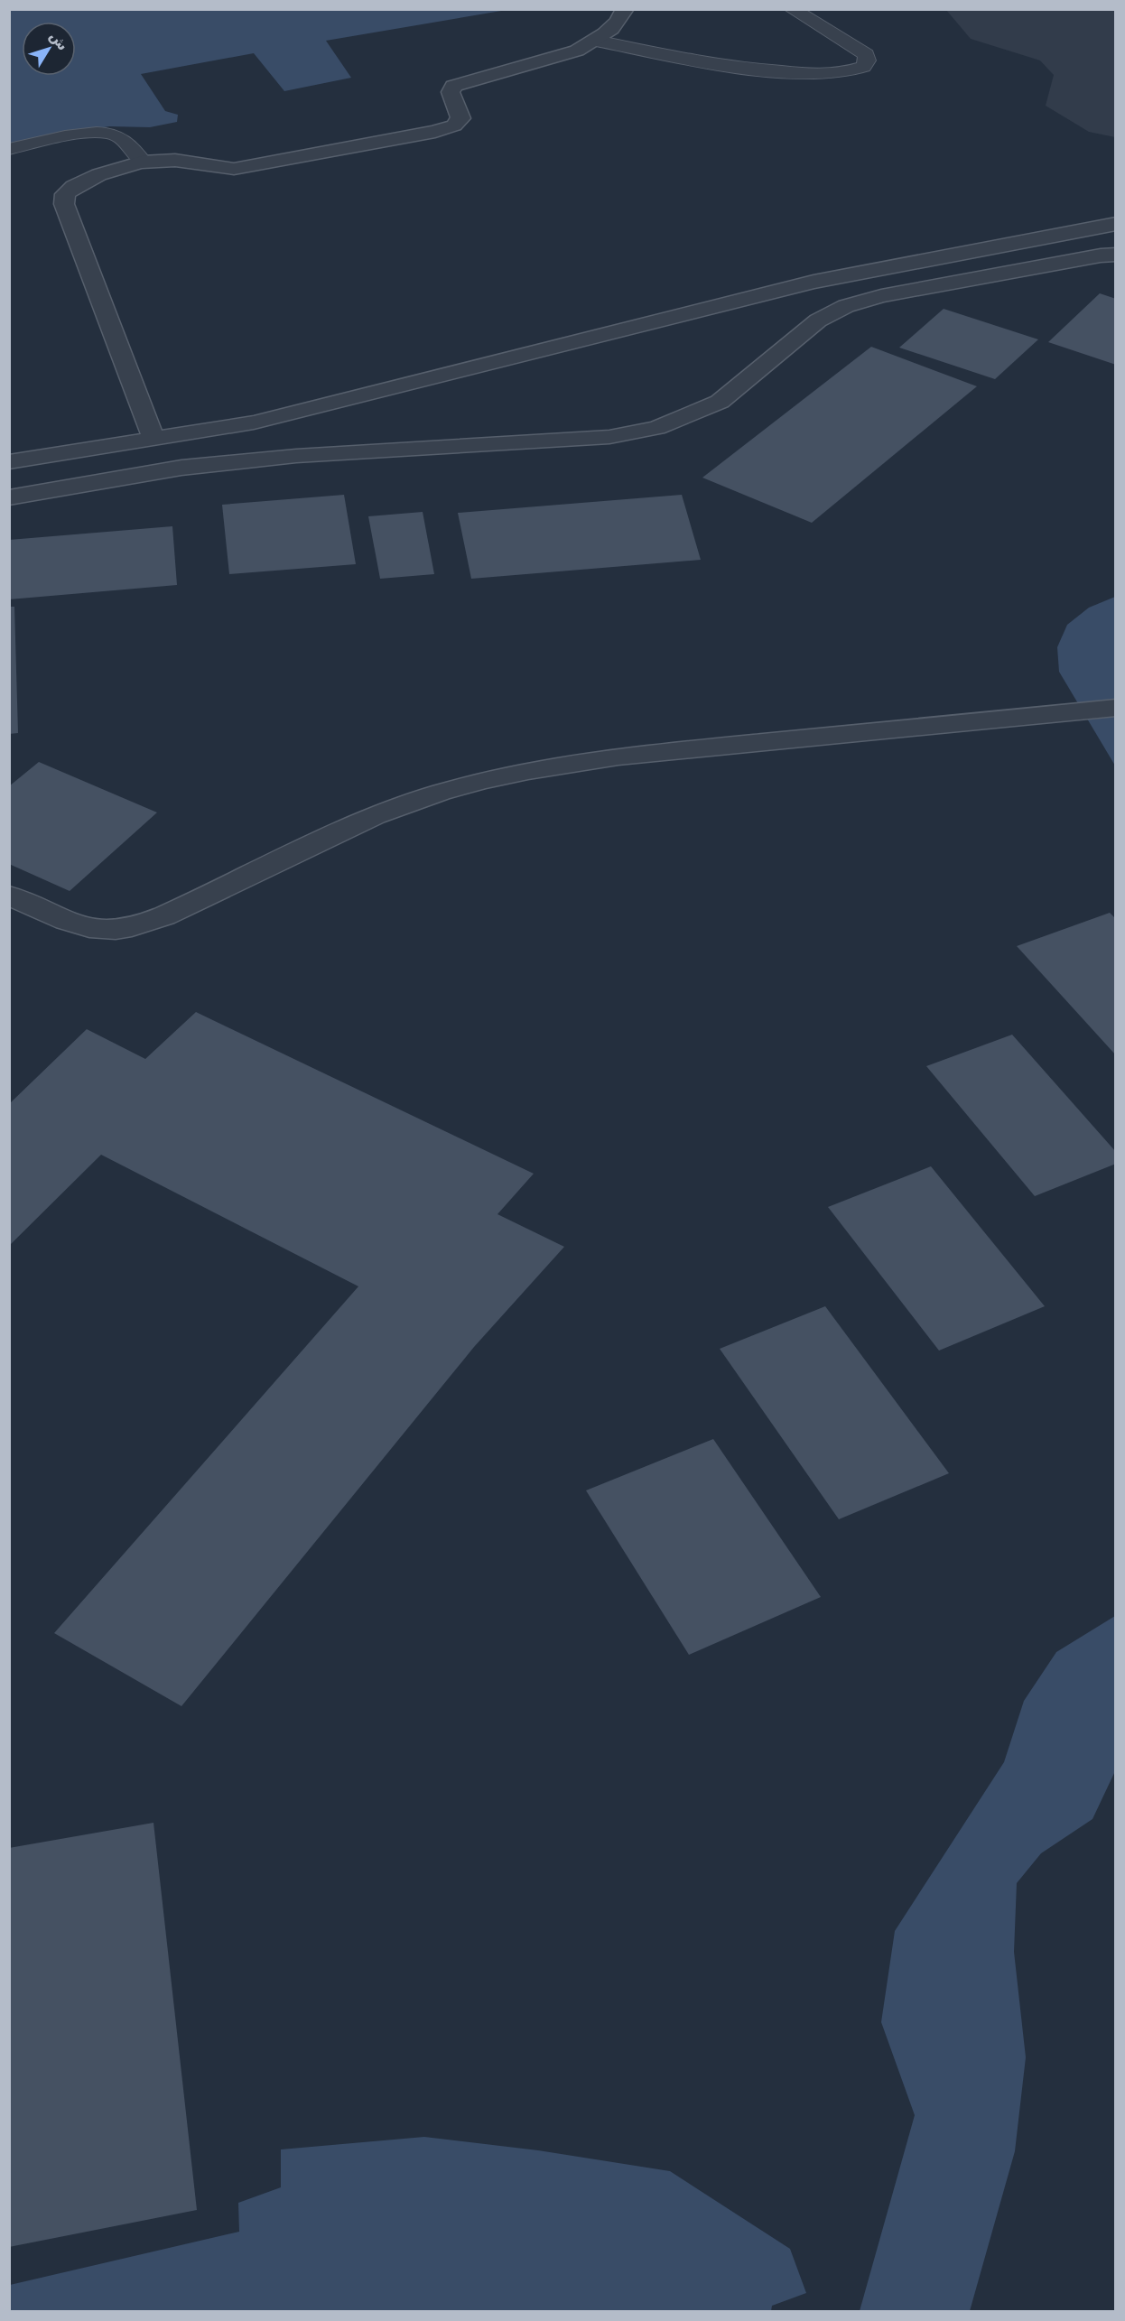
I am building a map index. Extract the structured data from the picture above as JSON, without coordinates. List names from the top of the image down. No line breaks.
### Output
{"north":"top right"}
